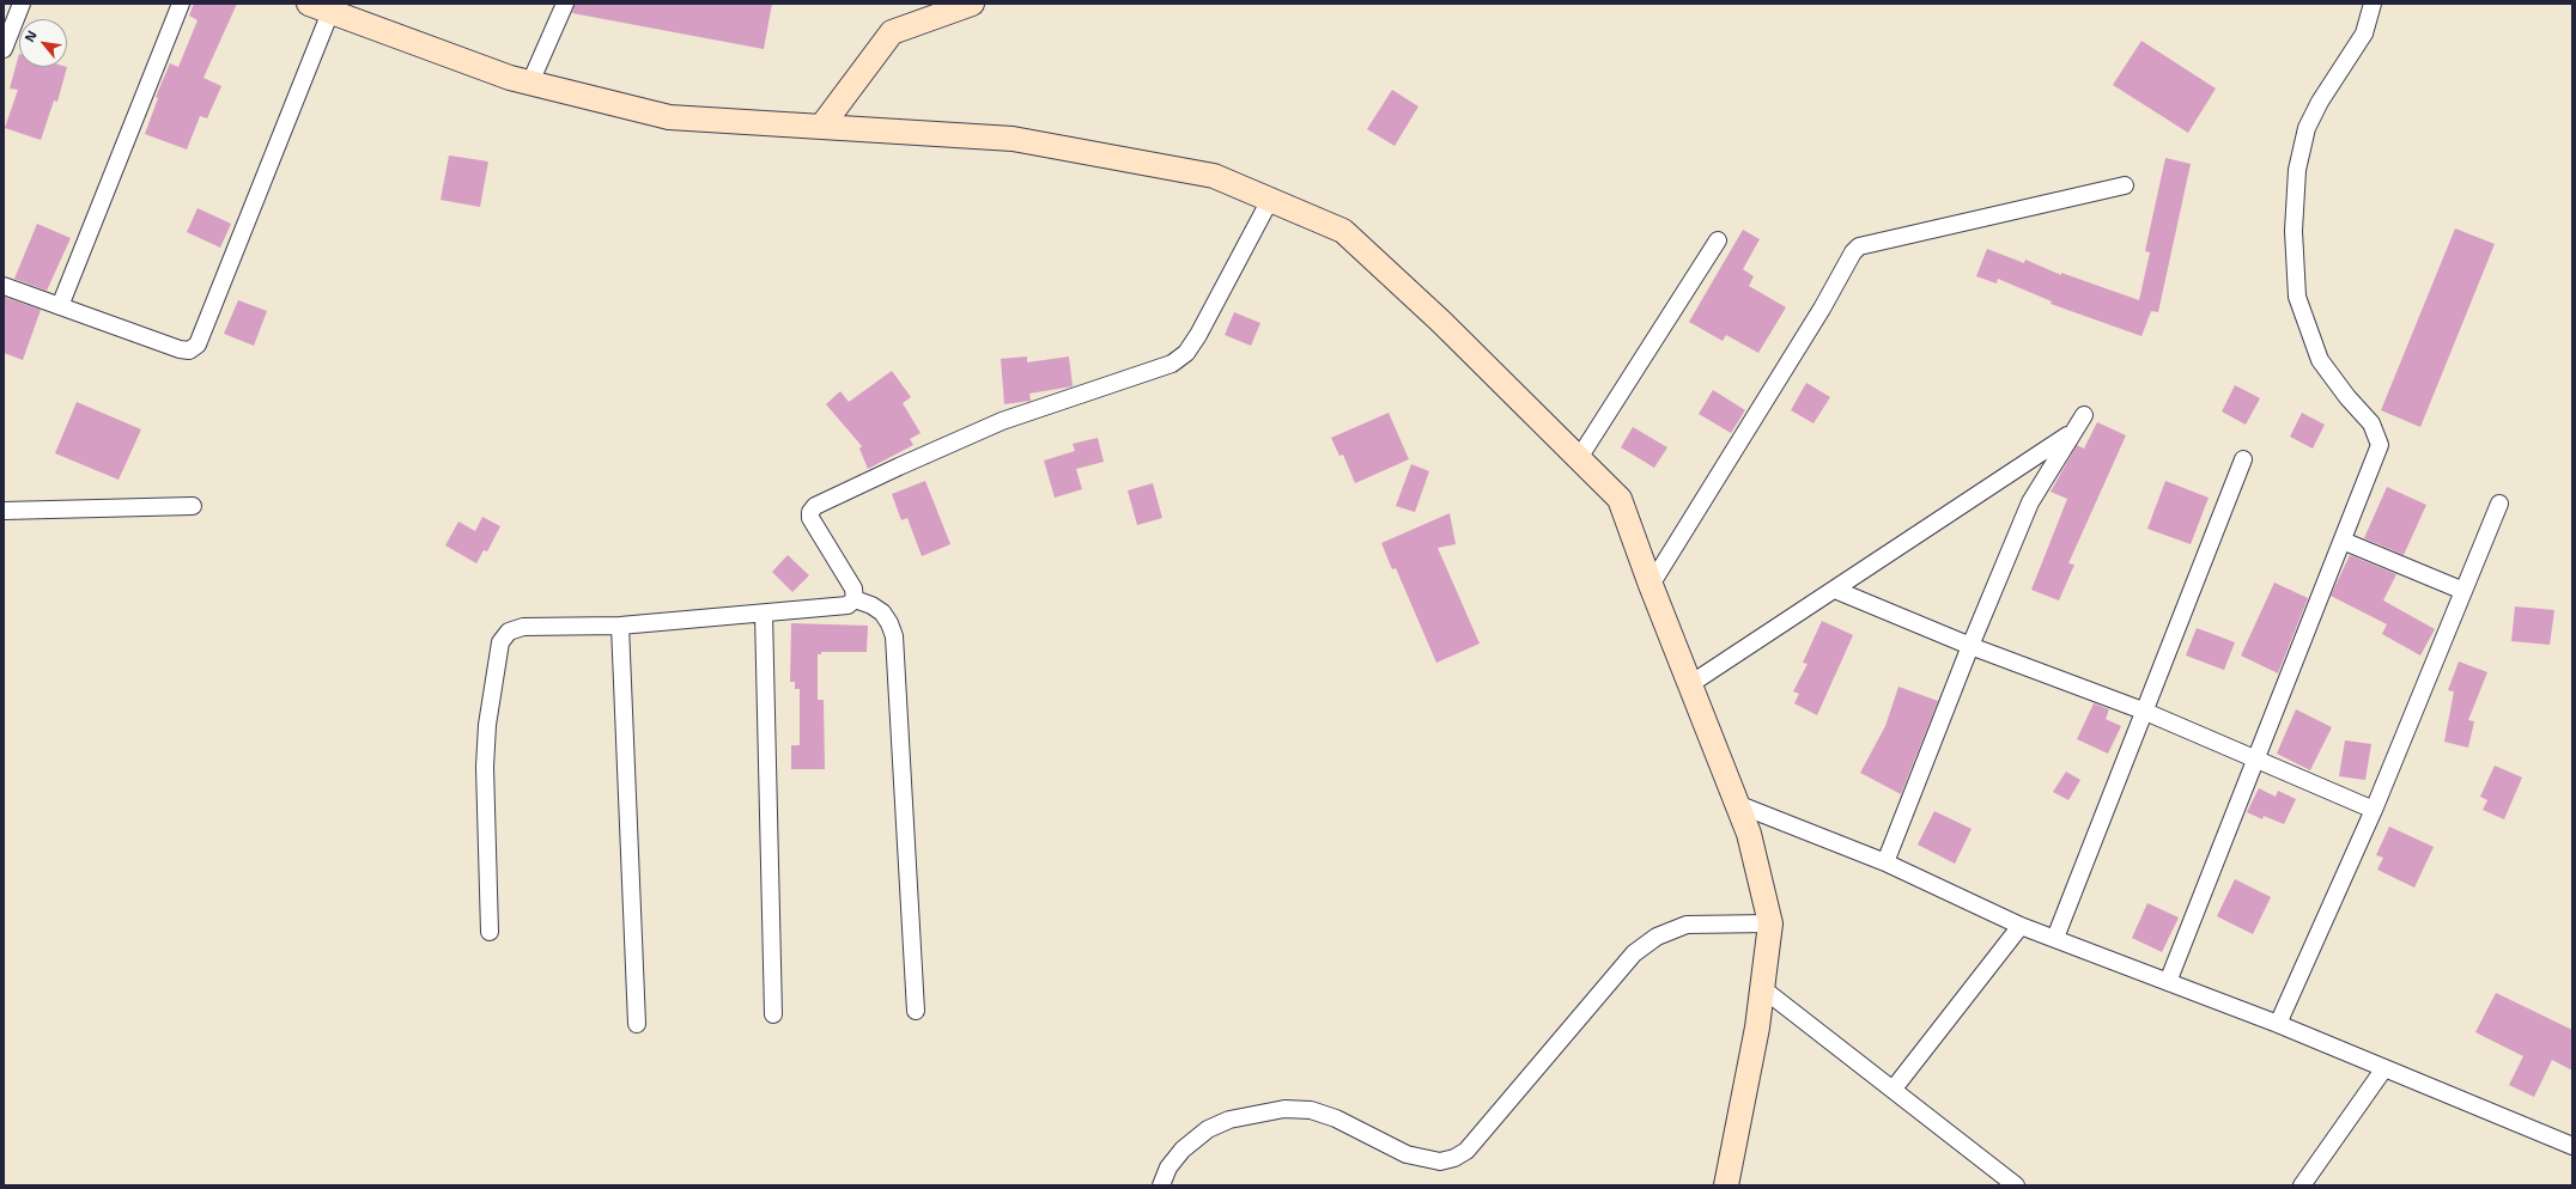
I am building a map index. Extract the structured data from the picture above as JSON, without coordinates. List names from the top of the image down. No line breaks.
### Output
{"north":"top left"}
